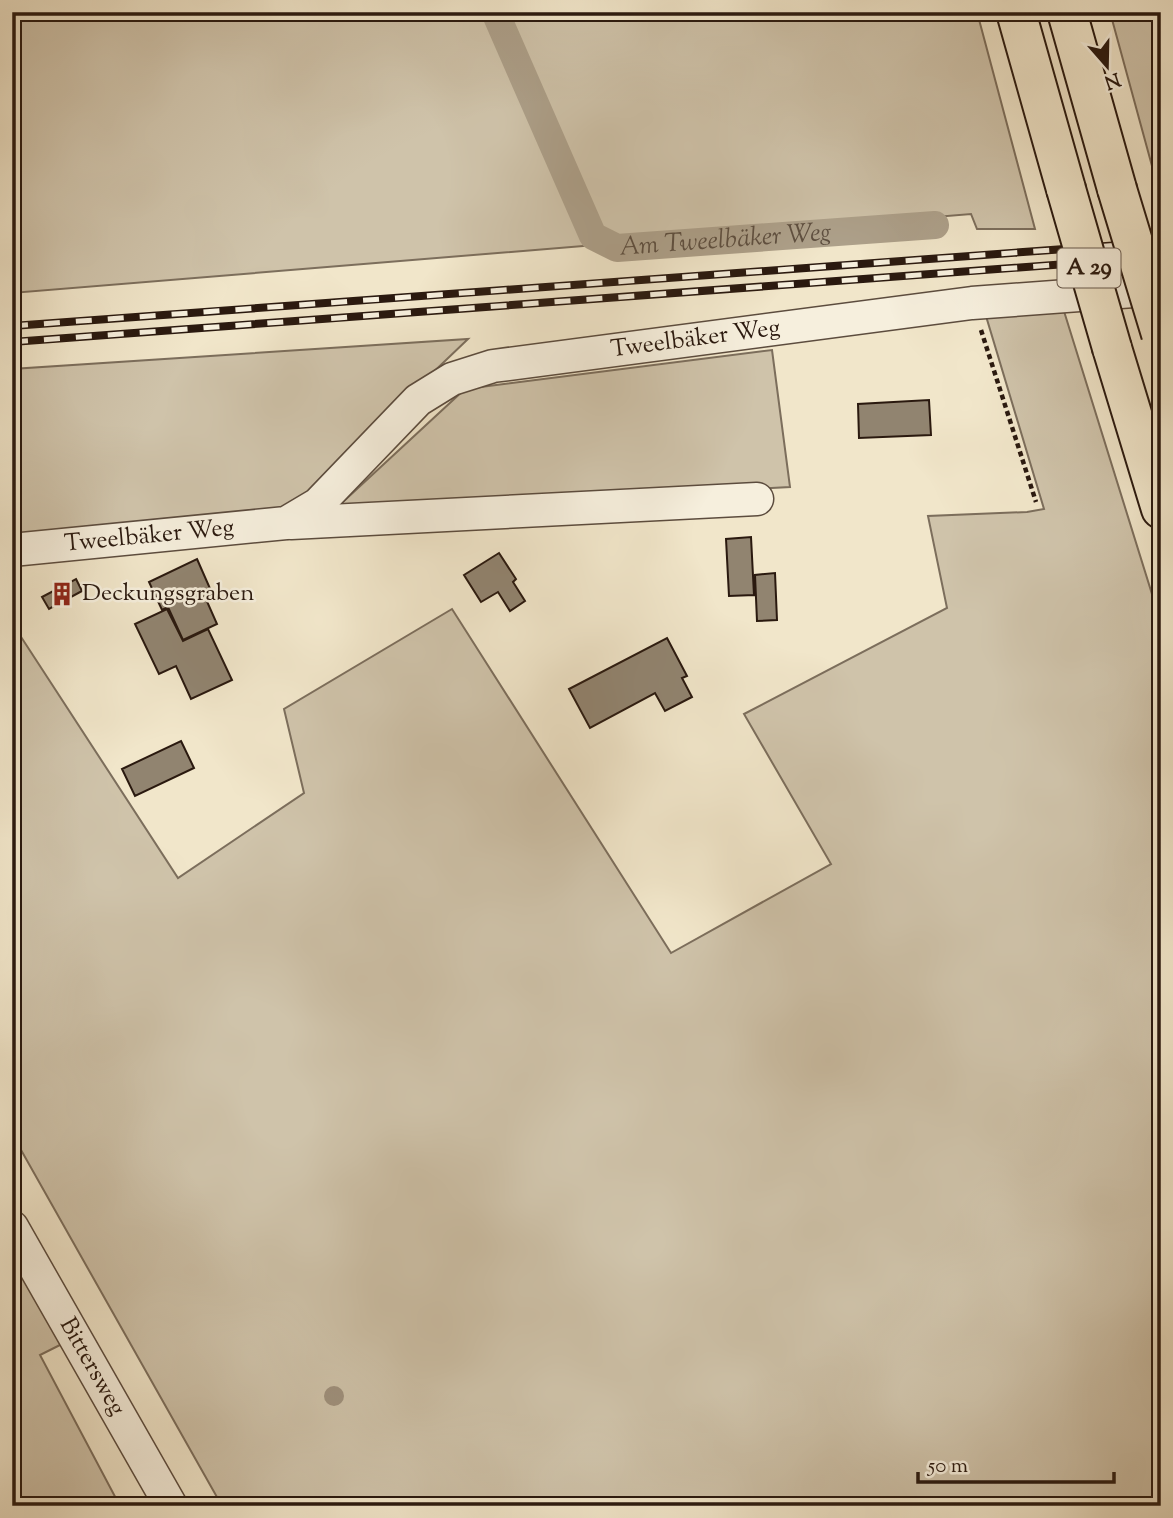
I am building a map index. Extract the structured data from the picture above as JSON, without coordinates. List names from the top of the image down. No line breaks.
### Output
{"streets":{"highway":["A 29"],"street":["Tweelbäker Weg","Bittersweg"]},"water":["Am Tweelbäker Weg"],"places":{"building":["Deckungsgraben"]},"scale_bar":"50 m","north":"bottom"}
